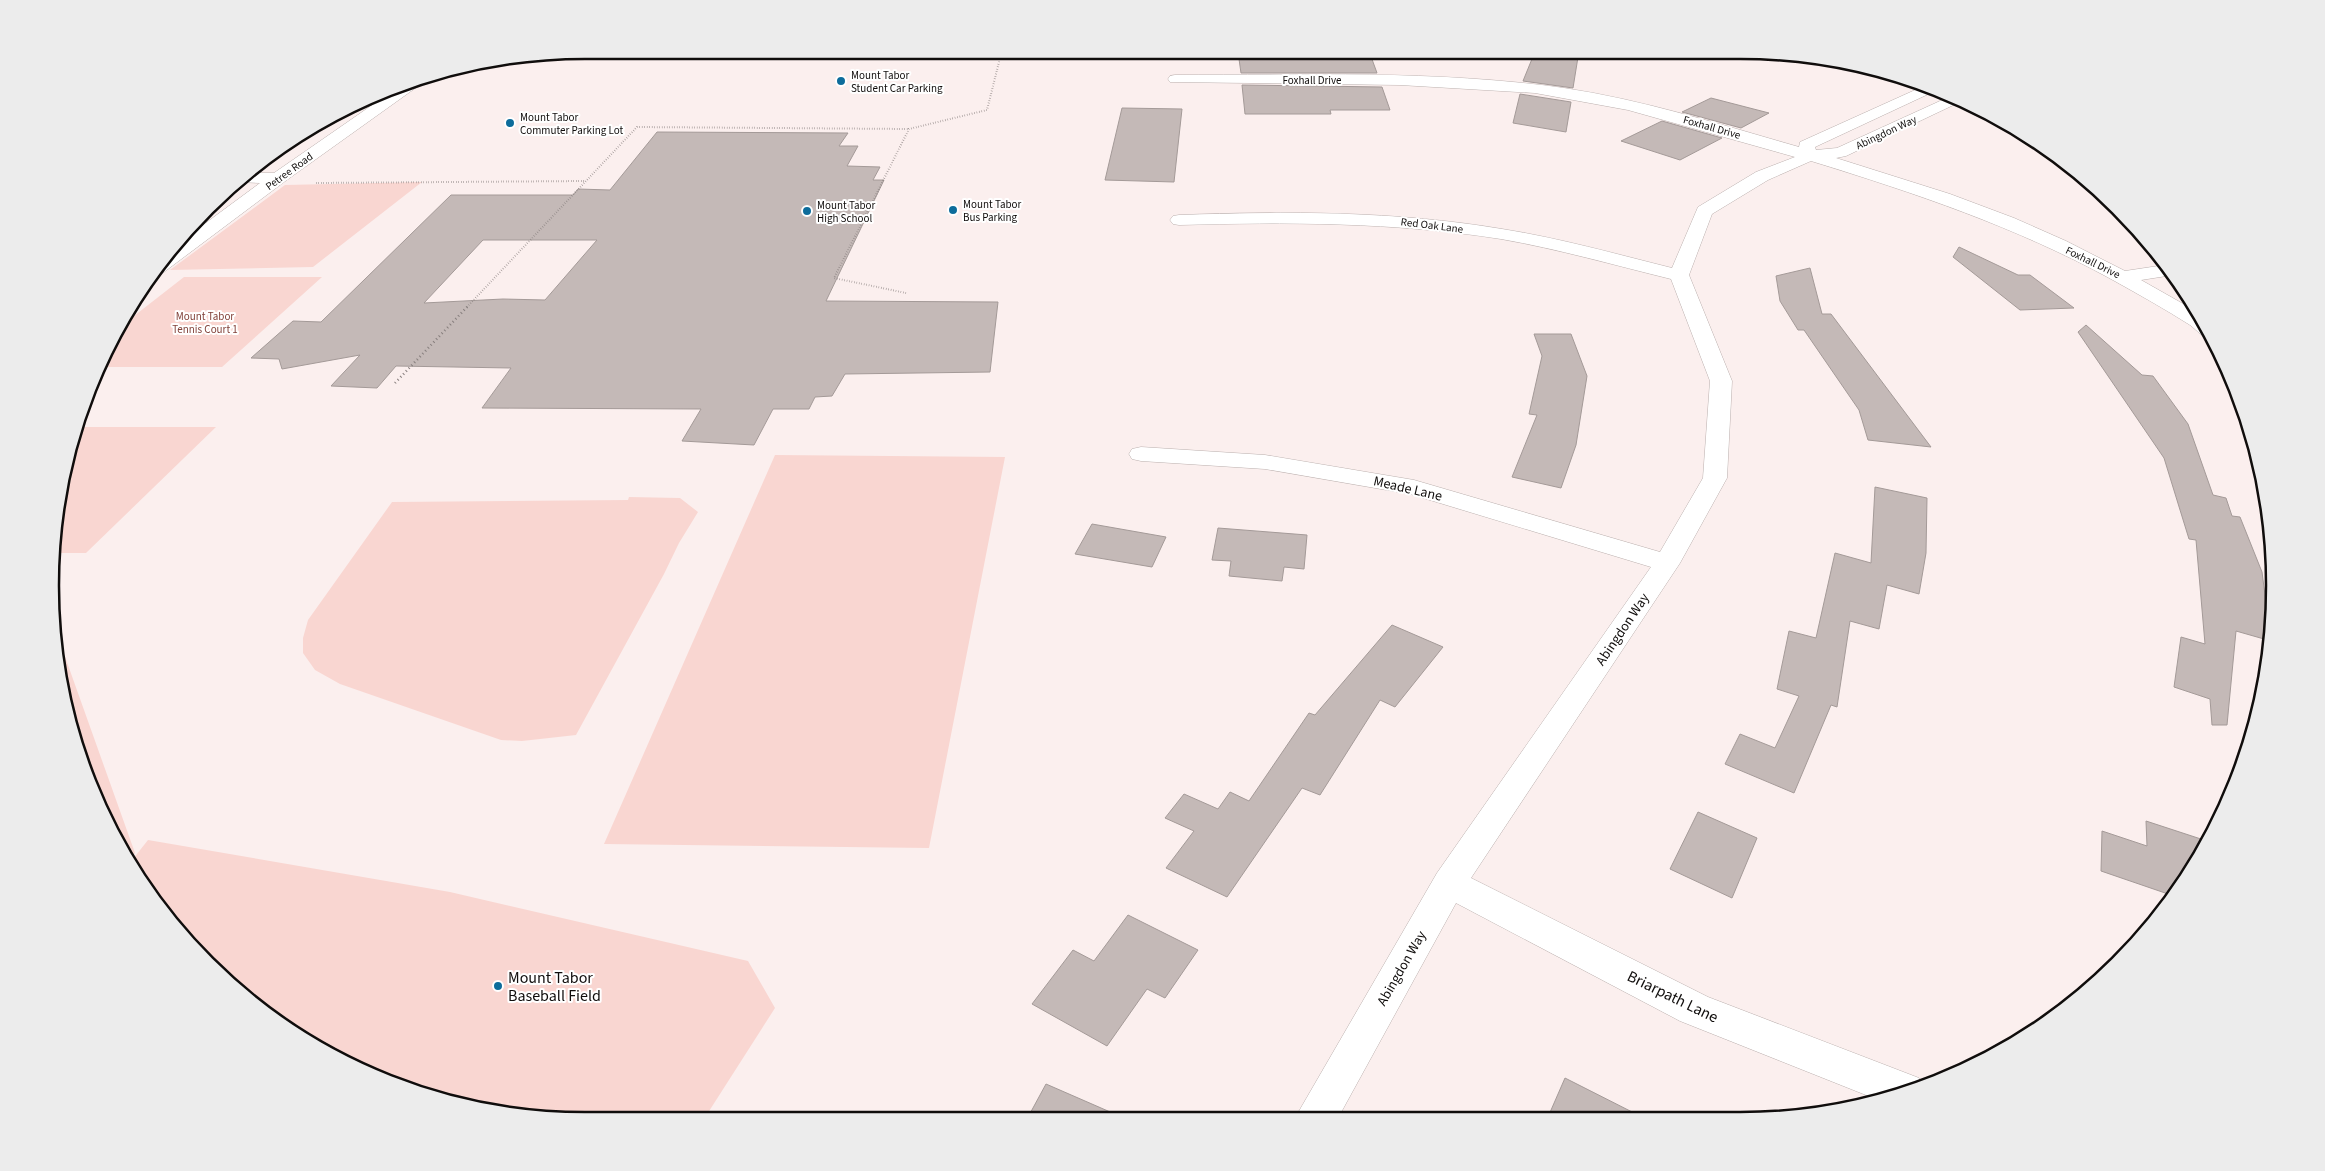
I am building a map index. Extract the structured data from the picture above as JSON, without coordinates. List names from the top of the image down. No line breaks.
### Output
{"streets":{"street":["Foxhall Drive","Abingdon Way","Petree Road","Red Oak Lane","Meade Lane","Briarpath Lane"]},"crossings":[["Foxhall Drive","Abingdon Way"],["Abingdon Way","Red Oak Lane"],["Abingdon Way","Meade Lane"],["Abingdon Way","Briarpath Lane"]],"parks":["Mount Tabor Tennis Court 1"],"places":["Mount Tabor Student Car Parking","Mount Tabor Commuter Parking Lot","Mount Tabor Bus Parking","Mount Tabor High School","Mount Tabor Baseball Field"]}
